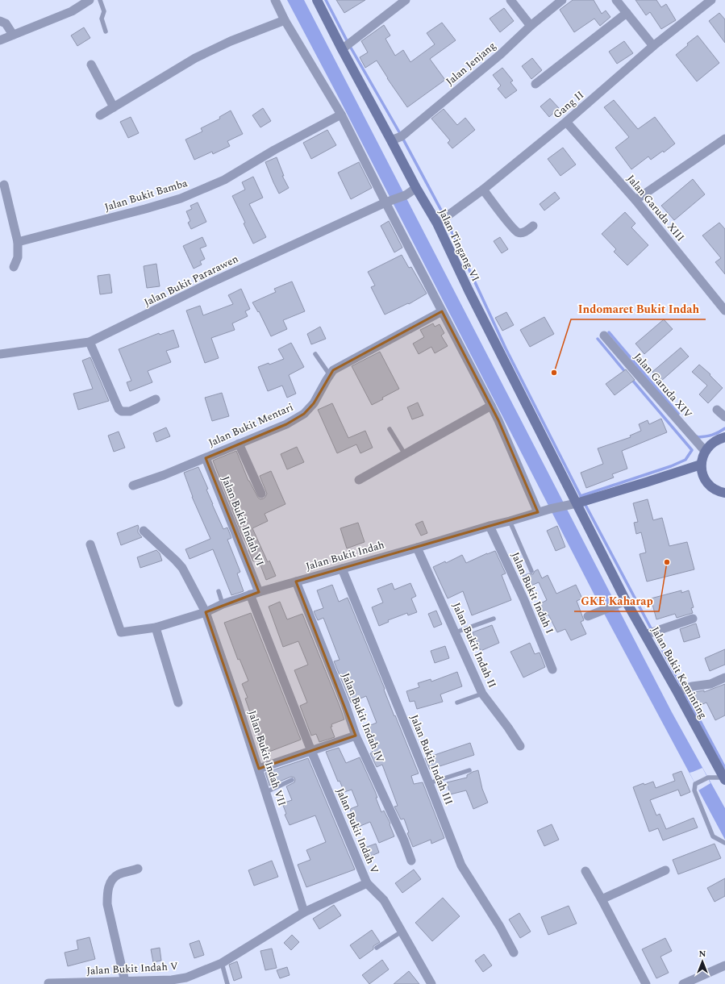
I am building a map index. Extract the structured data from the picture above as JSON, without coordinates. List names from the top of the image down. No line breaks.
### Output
{"streets":{"main road":["Jalan Tingang VI","Jalan Bukit Keminting"],"street":["Jalan Jenjang","Gang II","Jalan Bukit Bamba","Jalan Garuda XIII","Jalan Bukit Pararawen","Jalan Garuda XIV","Jalan Bukit Mentari","Jalan Bukit Indah VI","Jalan Bukit Indah","Jalan Bukit Indah I","Jalan Bukit Indah II","Jalan Bukit Indah IV","Jalan Bukit Indah VII","Jalan Bukit Indah III","Jalan Bukit Indah V"]},"crossings":[["Jalan Jenjang","Jalan Tingang VI"],["Gang II","Jalan Garuda XIII"],["Gang II","Jalan Tingang VI"],["Jalan Tingang VI","Jalan Bukit Pararawen"],["Jalan Tingang VI","Jalan Bukit Indah"],["Jalan Tingang VI","Jalan Bukit Keminting"],["Jalan Bukit Mentari","Jalan Bukit Indah VI"],["Jalan Bukit Indah VI","Jalan Bukit Indah"],["Jalan Bukit Indah","Jalan Bukit Indah I"],["Jalan Bukit Indah","Jalan Bukit Indah II"],["Jalan Bukit Indah","Jalan Bukit Keminting"],["Jalan Bukit Indah","Jalan Bukit Indah IV"],["Jalan Bukit Indah","Jalan Bukit Indah VII"],["Jalan Bukit Indah","Jalan Bukit Indah III"],["Jalan Bukit Indah","Jalan Bukit Indah V"],["Jalan Bukit Indah VII","Jalan Bukit Indah V"]],"places":["Indomaret Bukit Indah","GKE Kaharap"],"north":"top"}
